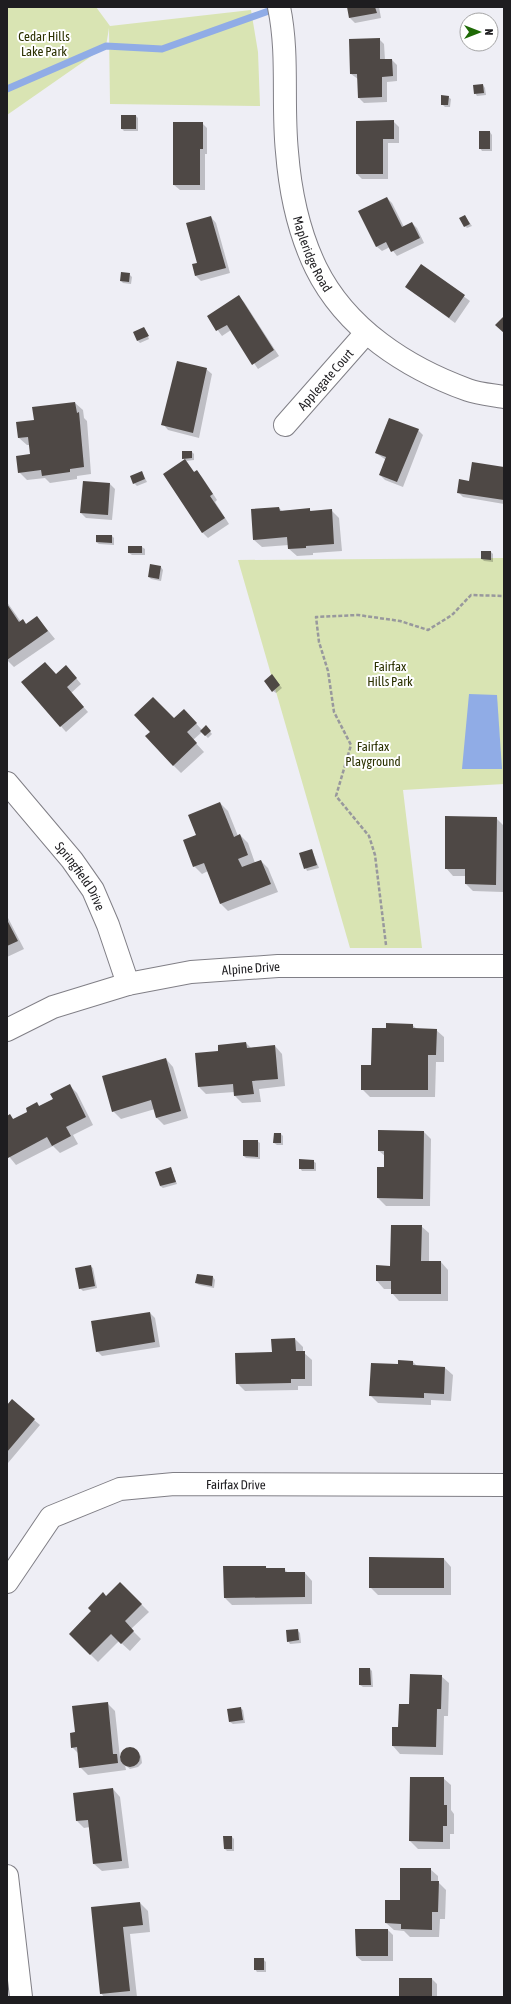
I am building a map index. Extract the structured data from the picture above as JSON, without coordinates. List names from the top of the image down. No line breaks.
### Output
{"streets":{"street":["Mapleridge Road","Applegate Court","Springfield Drive","Alpine Drive","Fairfax Drive"]},"crossings":[["Mapleridge Road","Applegate Court"],["Springfield Drive","Alpine Drive"]],"parks":["Cedar Hills Lake Park","Fairfax Hills Park","Fairfax Playground"],"north":"right"}
